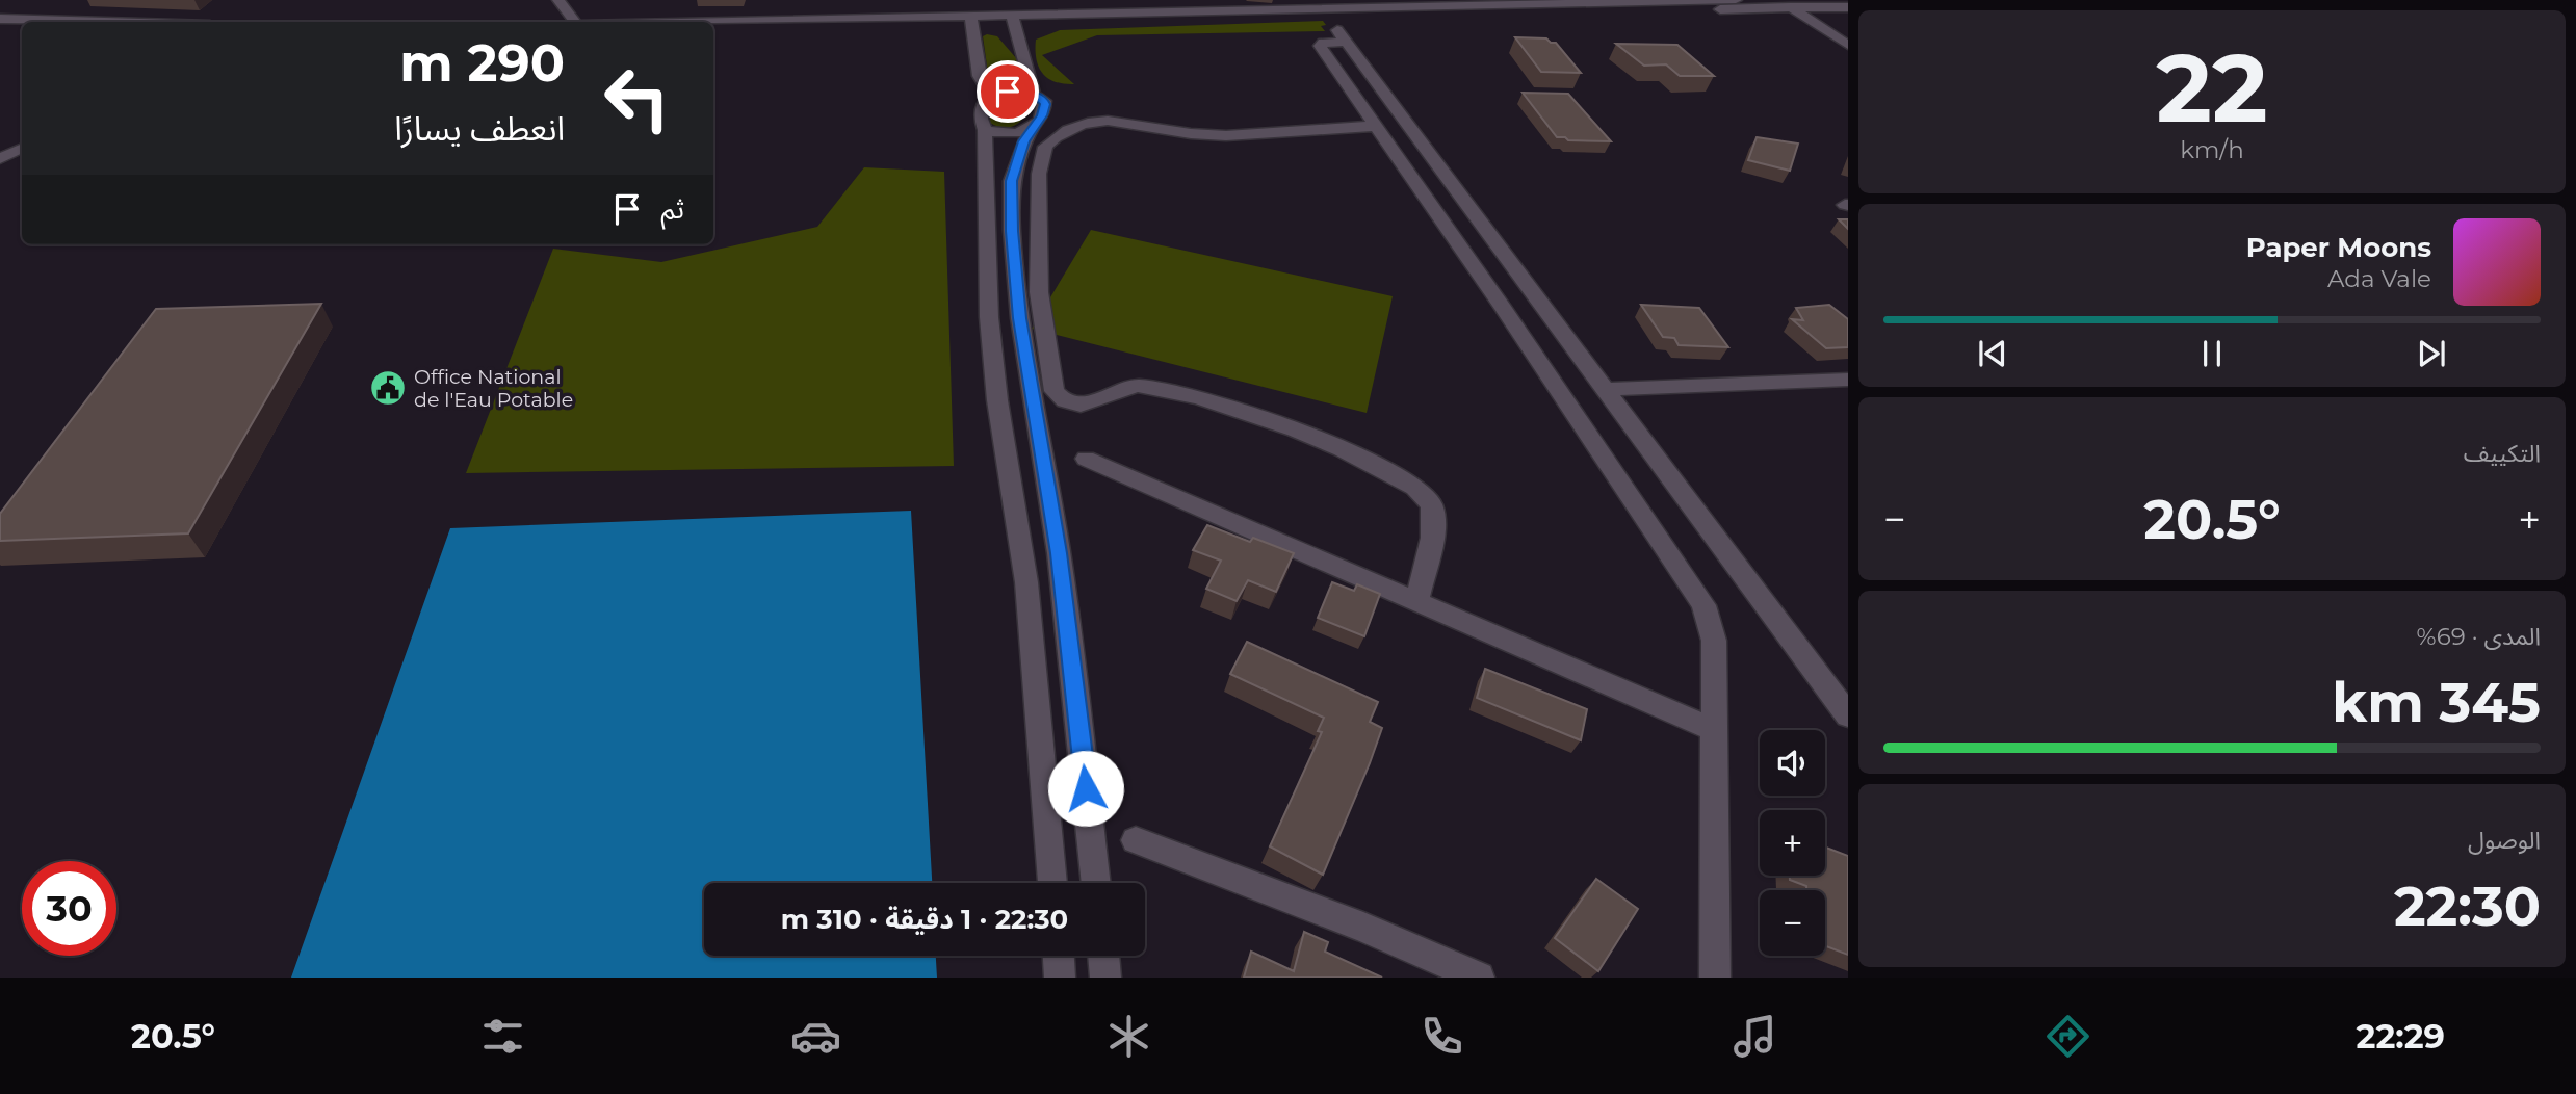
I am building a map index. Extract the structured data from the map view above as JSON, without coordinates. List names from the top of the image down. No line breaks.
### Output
{"places":{"public building":["Office National de l'Eau Potable"]},"page":{"tile":[["22","km/h"],"التكييف",["المدى · 69%","345 km"],["الوصول","22:30"]],"turn":["290 m","انعطف يسارًا"],"then":"ثم","song":["Paper Moons","Ada Vale"],"heat":["−","20.5°","+"],"map_buttons":["+","−"],"limit":"30","trip":"22:30 · 1 دقيقة · 310 m","tabs":["22:29","20.5°"]}}
